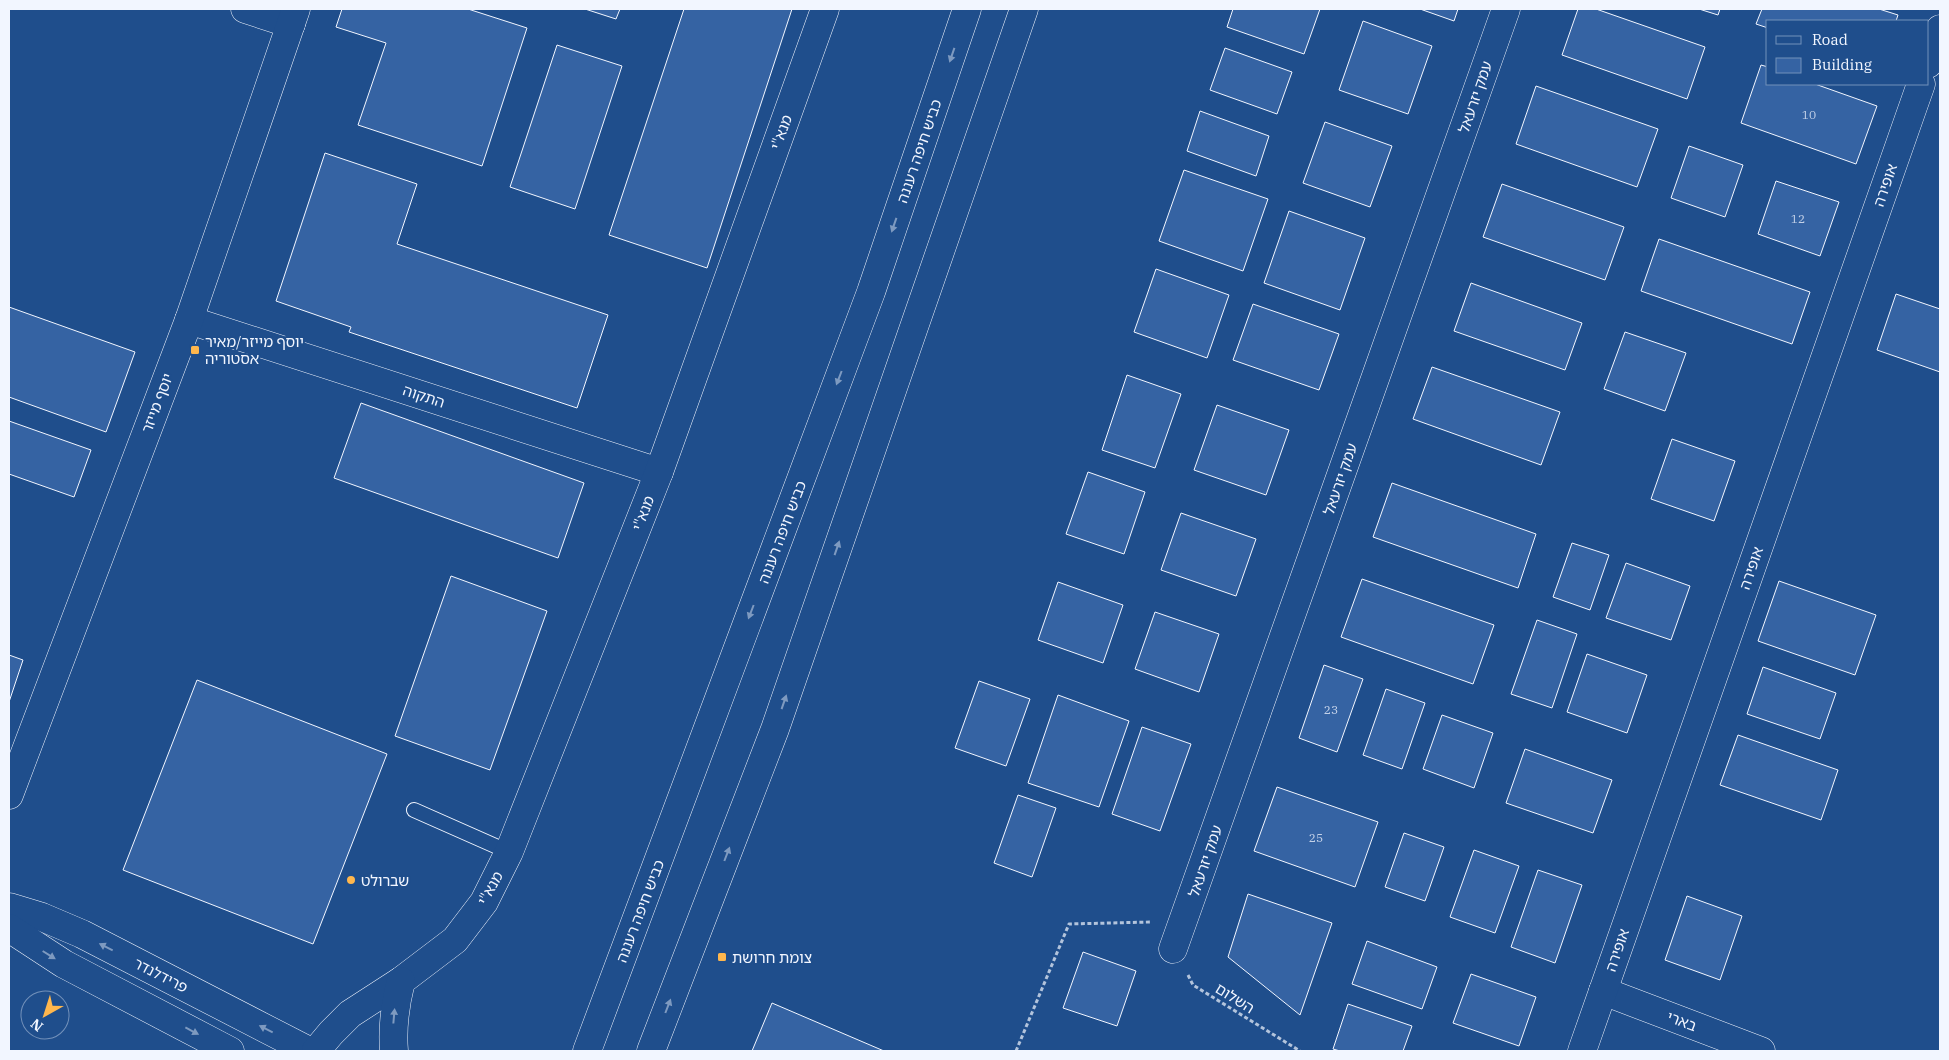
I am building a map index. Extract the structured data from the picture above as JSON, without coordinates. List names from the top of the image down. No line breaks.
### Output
{"streets":{"main road":["עמק יזרעאל","מנא\"י","כביש חיפה רעננה","אופירה","התקוה","יוסף מייזר","פרידלנדר","בארי"],"path":["השלום"]},"crossings":[["עמק יזרעאל","השלום"],["מנא\"י","התקוה"],["אופירה","בארי"],["התקוה","יוסף מייזר"]],"places":{"transit":["יוסף מייזר/מאיר אסטוריה","צומת חרושת"],"other":["שברולט"]},"house_numbers":["10","12","23","25"],"legend":["Road","Building"],"north":"bottom left"}
